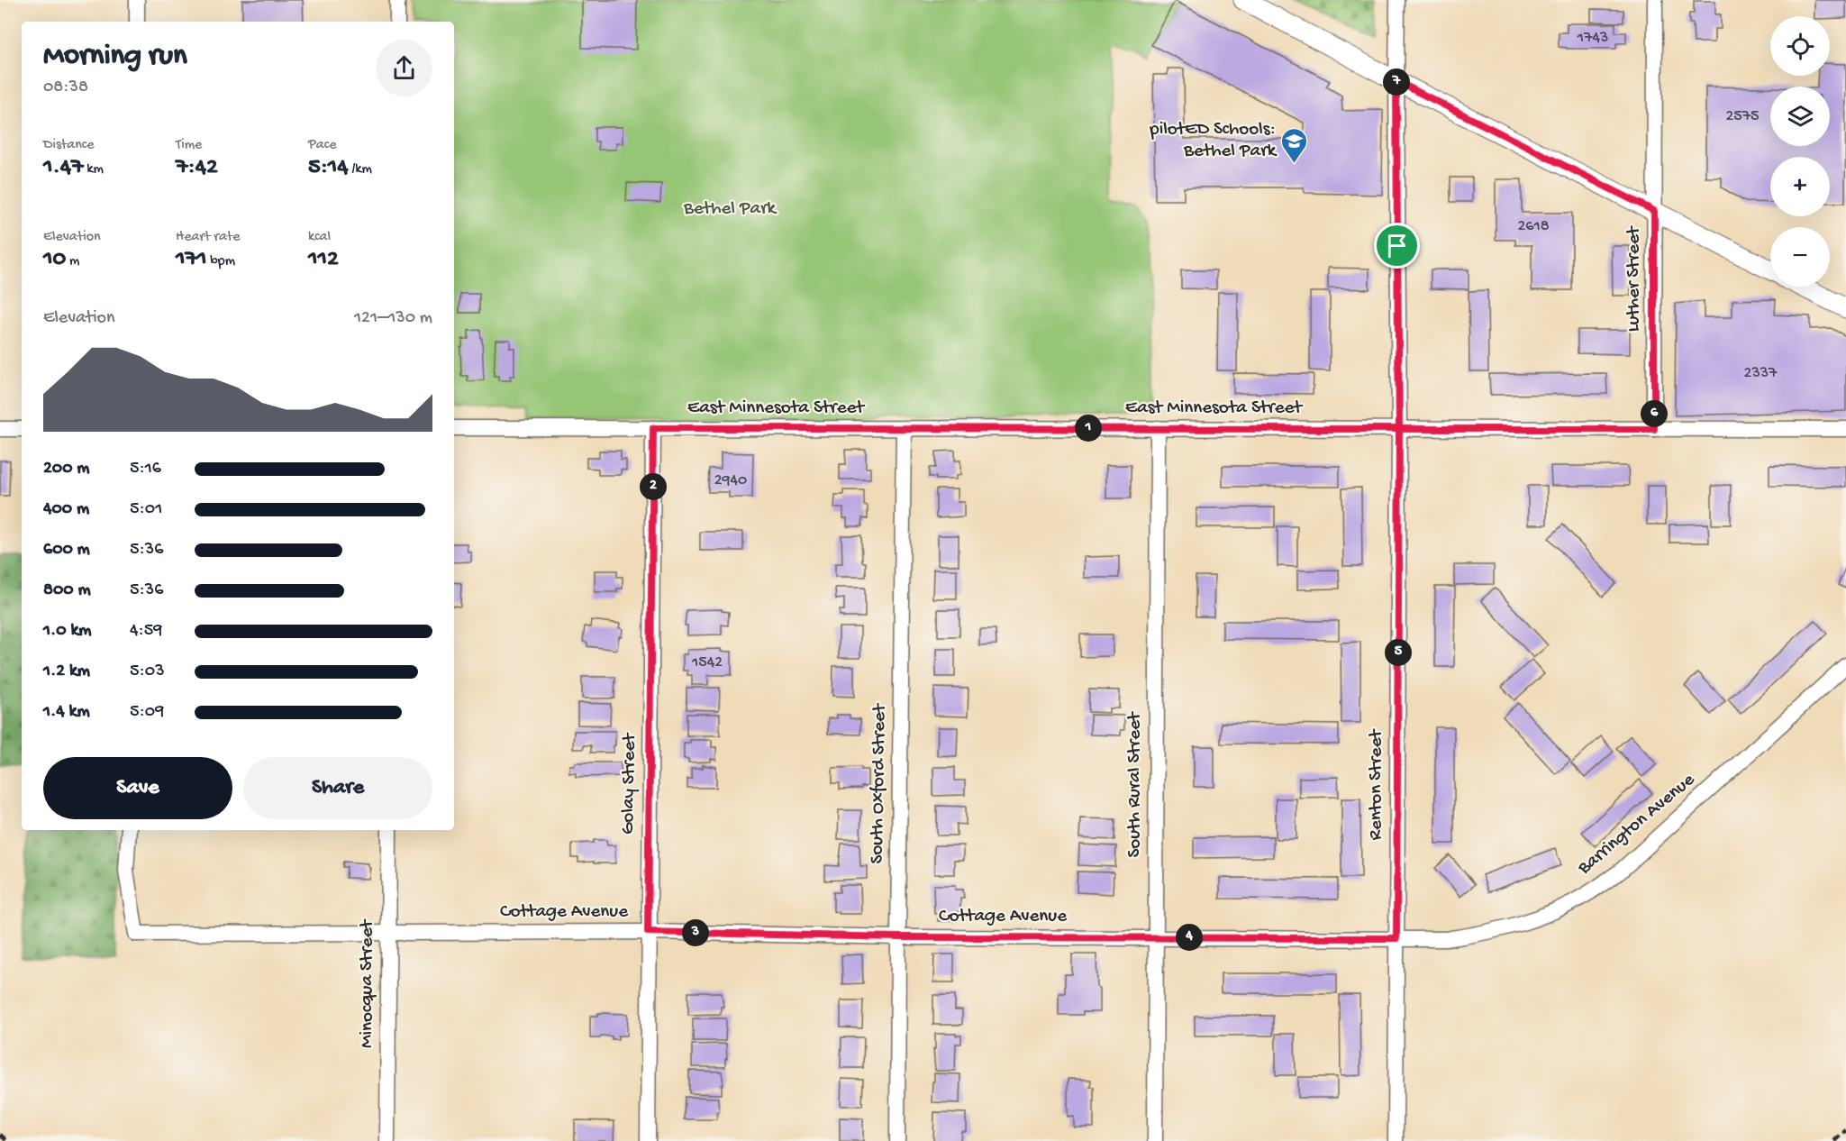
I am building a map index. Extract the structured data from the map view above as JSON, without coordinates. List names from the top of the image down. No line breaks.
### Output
{"streets":{"street":["Luther Street","East Minnesota Street","Golay Street","South Oxford Street","South Rural Street","Renton Street","Barrington Avenue","Cottage Avenue","Minocqua Street"]},"crossings":[["Luther Street","East Minnesota Street"],["East Minnesota Street","Golay Street"],["East Minnesota Street","South Oxford Street"],["East Minnesota Street","South Rural Street"],["East Minnesota Street","Renton Street"],["Golay Street","Cottage Avenue"],["South Oxford Street","Cottage Avenue"],["South Rural Street","Barrington Avenue"],["South Rural Street","Cottage Avenue"],["Renton Street","Barrington Avenue"],["Barrington Avenue","Cottage Avenue"],["Cottage Avenue","Minocqua Street"]],"parks":["Bethel Park"],"places":{"school or university":["pilotED Schools: Bethel Park"]},"house_numbers":["1743","2575","2618","2337","2940","1542"],"page":{"map_buttons":["+","−"],"heading":["Morning run","08:38"],"pins":["7","6","1","2","5","3","4"],"stats":[["Distance","1.47 km"],["Time","7:42"],["Pace","5:14 /km"],["Elevation","10 m"],["Heart rate","171 bpm"],["kcal","112"]],"chart":["Elevation","121–130 m"],"list":[{"name":"200 m","note":"5:16"},{"name":"400 m","note":"5:01"},{"name":"600 m","note":"5:36"},{"name":"800 m","note":"5:36"},{"name":"1.0 km","note":"4:59"},{"name":"1.2 km","note":"5:03"},{"name":"1.4 km","note":"5:09"}],"buttons":["Save","Share"]}}
